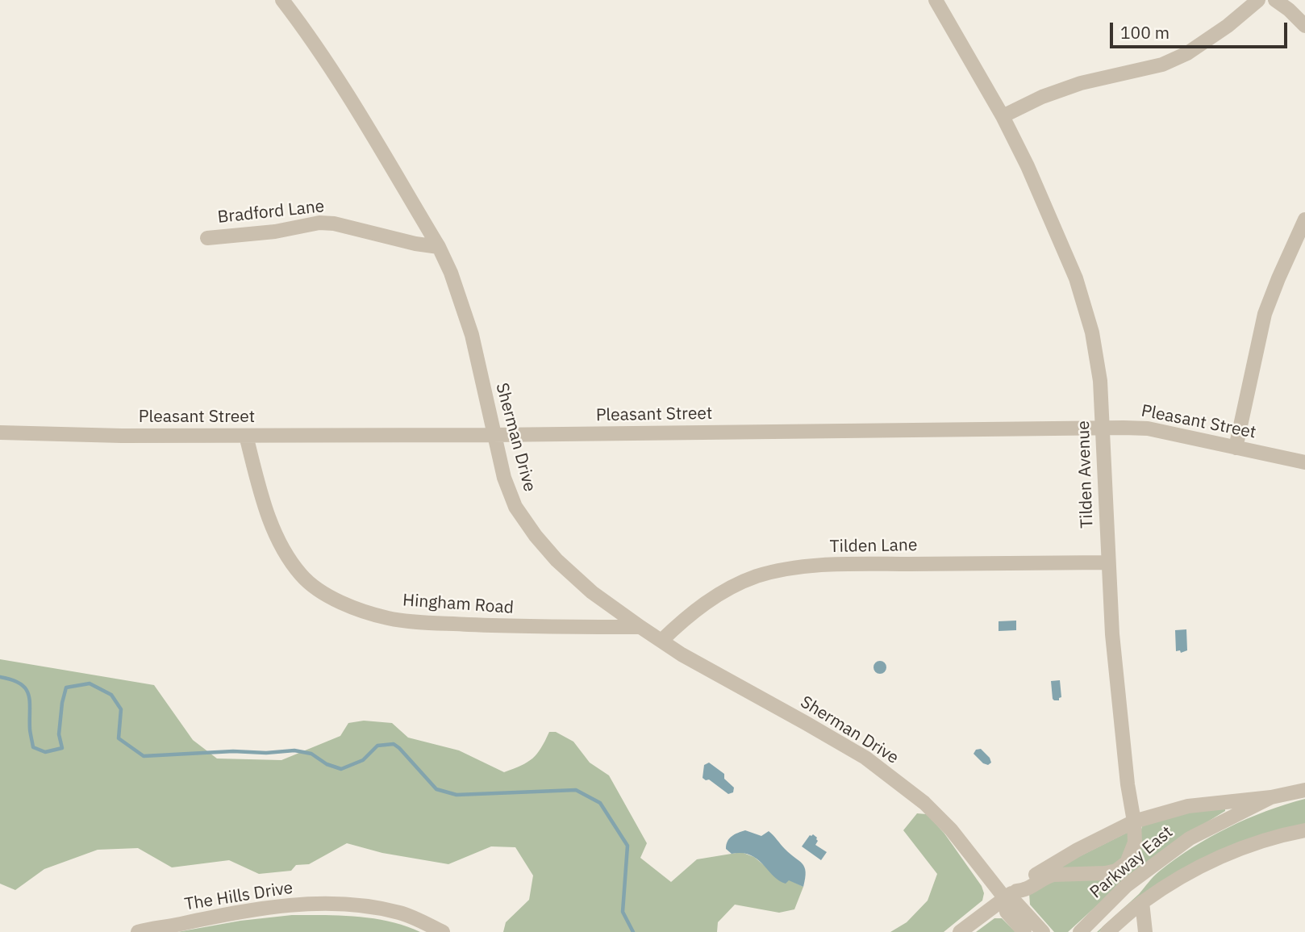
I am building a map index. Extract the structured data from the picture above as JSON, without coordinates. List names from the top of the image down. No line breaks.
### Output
{"streets":{"street":["Bradford Lane","Pleasant Street","Sherman Drive","Tilden Avenue","Tilden Lane","Hingham Road","Parkway East","The Hills Drive"]},"crossings":[["Bradford Lane","Sherman Drive"],["Pleasant Street","Sherman Drive"],["Pleasant Street","Tilden Avenue"],["Pleasant Street","Hingham Road"],["Sherman Drive","Tilden Avenue"],["Sherman Drive","Tilden Lane"],["Sherman Drive","Hingham Road"],["Sherman Drive","Parkway East"],["Tilden Avenue","Tilden Lane"],["Tilden Avenue","Parkway East"]],"scale_bar":"100 m"}
